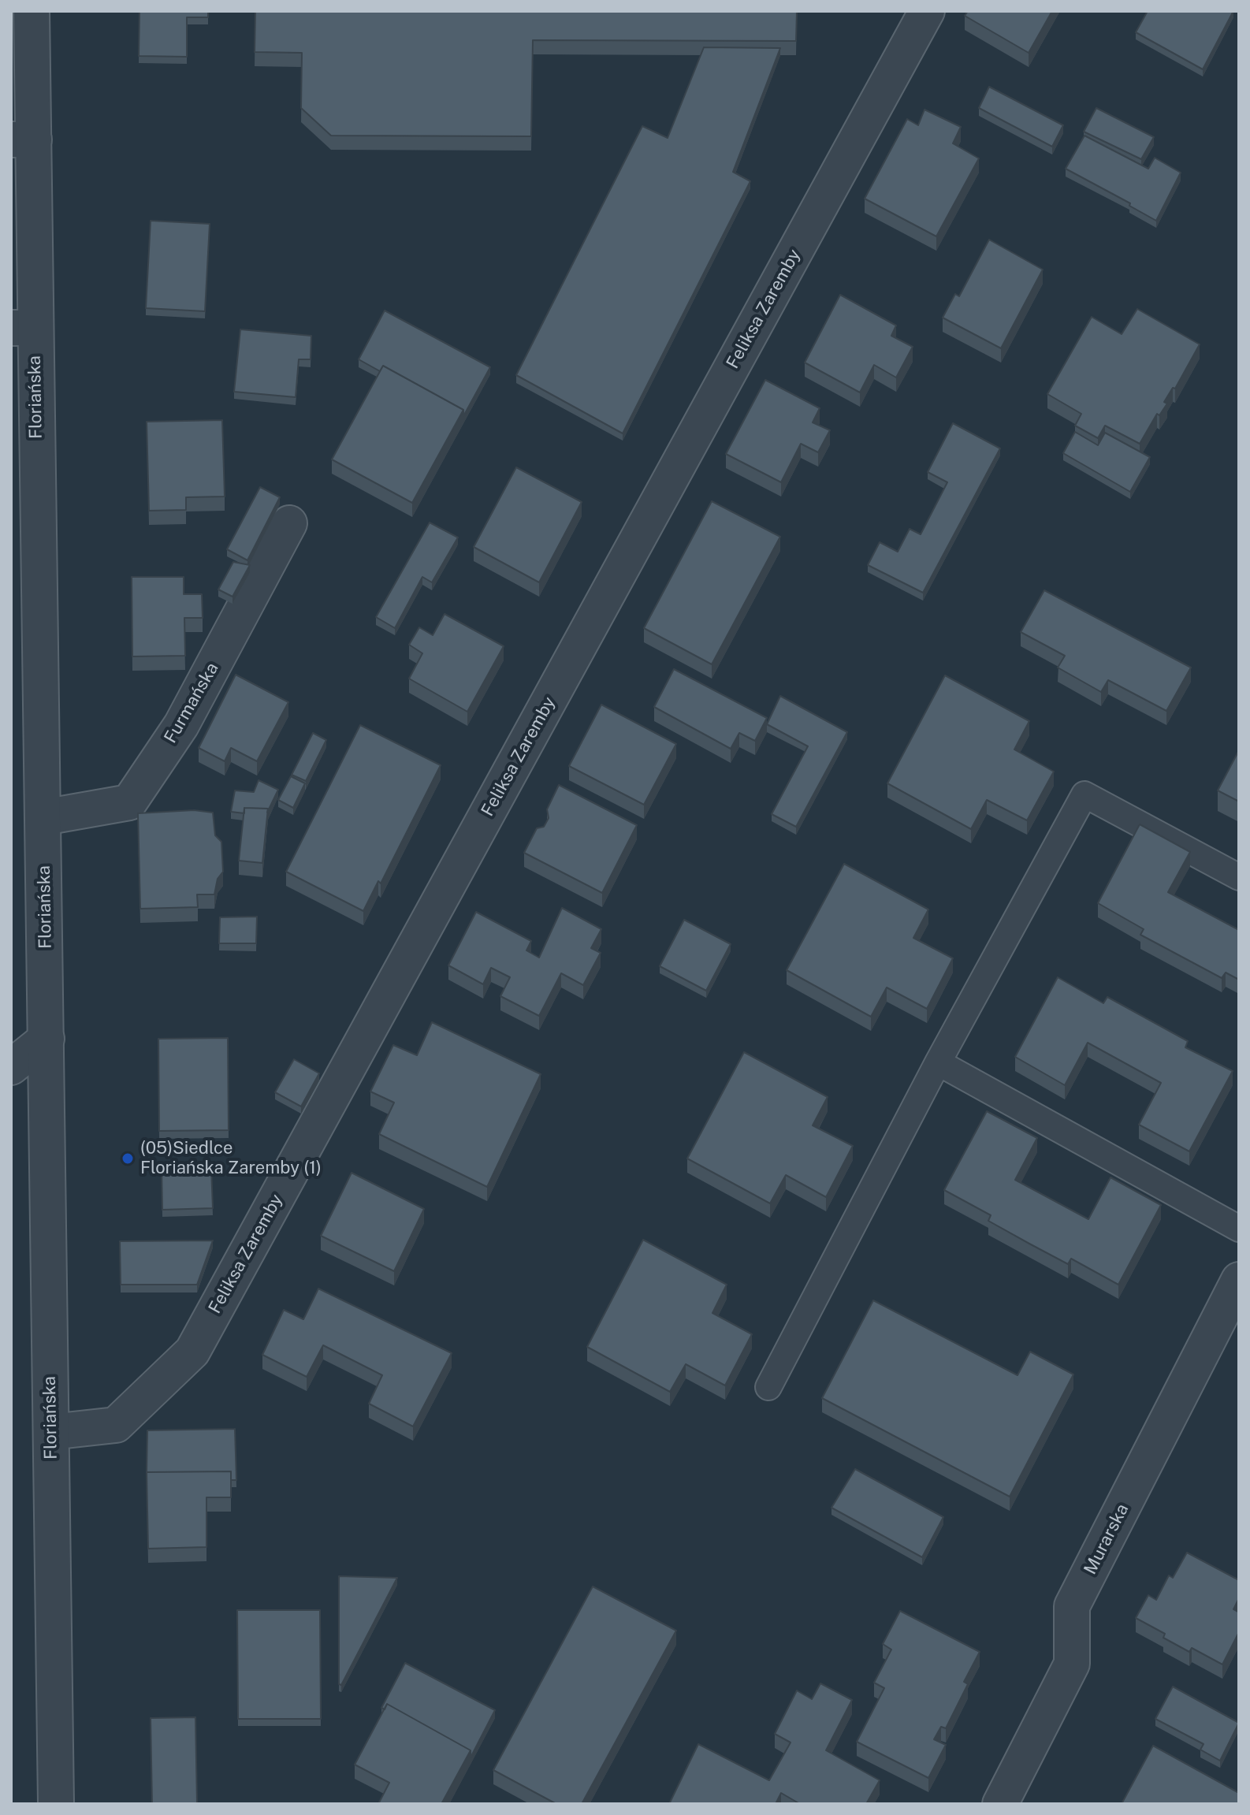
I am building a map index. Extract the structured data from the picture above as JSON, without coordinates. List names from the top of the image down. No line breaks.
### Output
{"streets":{"street":["Feliksa Zaremby","Floriańska","Furmańska","Murarska"]},"crossings":[["Feliksa Zaremby","Floriańska"],["Floriańska","Furmańska"]],"places":["(05)Siedlce Floriańska Zaremby (1)"]}
